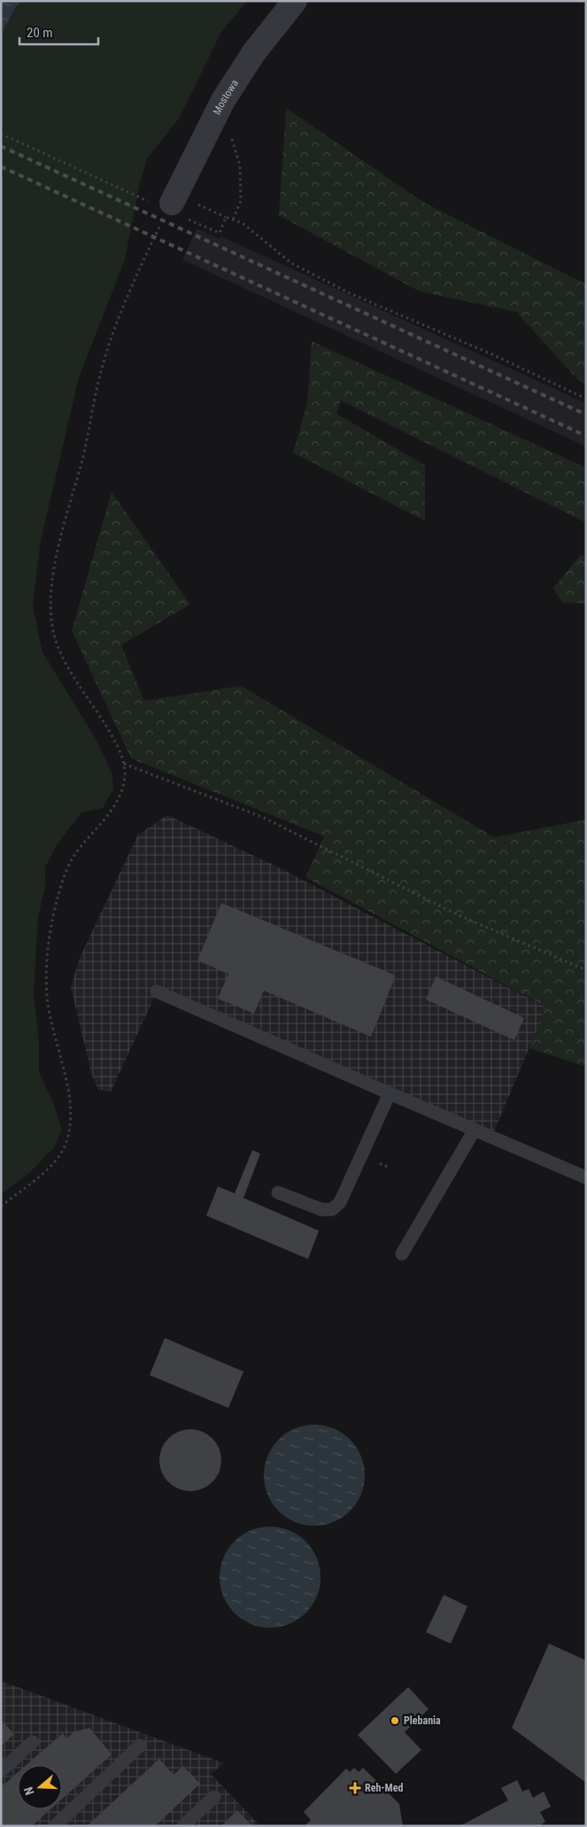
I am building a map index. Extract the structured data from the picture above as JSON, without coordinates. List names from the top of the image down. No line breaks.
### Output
{"streets":{"street":["Mostowa"]},"places":{"other":["Plebania"],"health":["Reh-Med"]},"scale_bar":"20 m","north":"left"}
